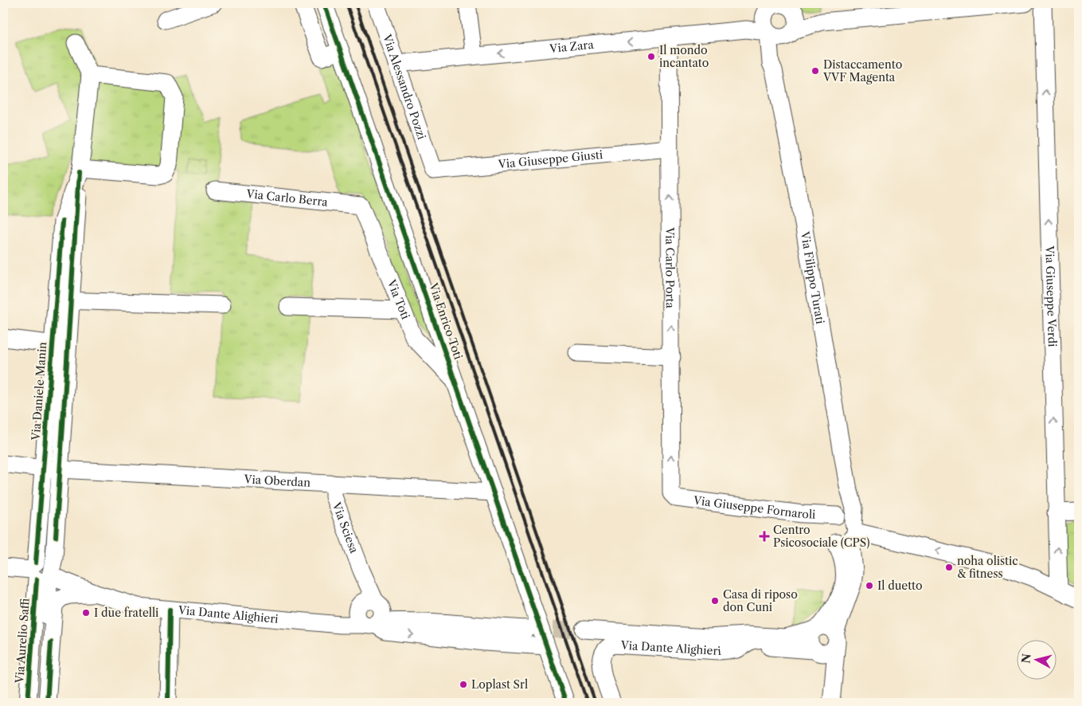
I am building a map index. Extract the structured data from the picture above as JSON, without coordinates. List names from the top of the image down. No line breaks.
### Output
{"streets":{"street":["Via Zara","Via Alessandro Pozzi","Via Giuseppe Giusti","Via Carlo Berra","Via Carlo Porta","Via Filippo Turati","Via Giuseppe Verdi","Via Toti","Via Enrico Toti","Via Daniele Manin","Via Oberdan","Via Giuseppe Fornaroli","Via Sciesa","Via Dante Alighieri","Via Aurelio Saffi"]},"crossings":[["Via Zara","Via Alessandro Pozzi"],["Via Zara","Via Carlo Porta"],["Via Zara","Via Filippo Turati"],["Via Alessandro Pozzi","Via Giuseppe Giusti"],["Via Giuseppe Giusti","Via Carlo Porta"],["Via Carlo Berra","Via Toti"],["Via Carlo Porta","Via Giuseppe Fornaroli"],["Via Filippo Turati","Via Giuseppe Fornaroli"],["Via Filippo Turati","Via Dante Alighieri"],["Via Toti","Via Enrico Toti"],["Via Enrico Toti","Via Oberdan"],["Via Enrico Toti","Via Dante Alighieri"],["Via Daniele Manin","Via Oberdan"],["Via Daniele Manin","Via Dante Alighieri"],["Via Daniele Manin","Via Aurelio Saffi"],["Via Oberdan","Via Sciesa"],["Via Sciesa","Via Dante Alighieri"],["Via Dante Alighieri","Via Aurelio Saffi"]],"one_way":["Via Zara","Via Carlo Porta","Via Giuseppe Verdi"],"places":{"other":["Il mondo incantato","Distaccamento VVF Magenta","noha olistic & fitness","Il duetto","Casa di riposo don Cuni","I due fratelli","Loplast Srl"],"health":["Centro Psicosociale (CPS)"]},"north":"left"}
